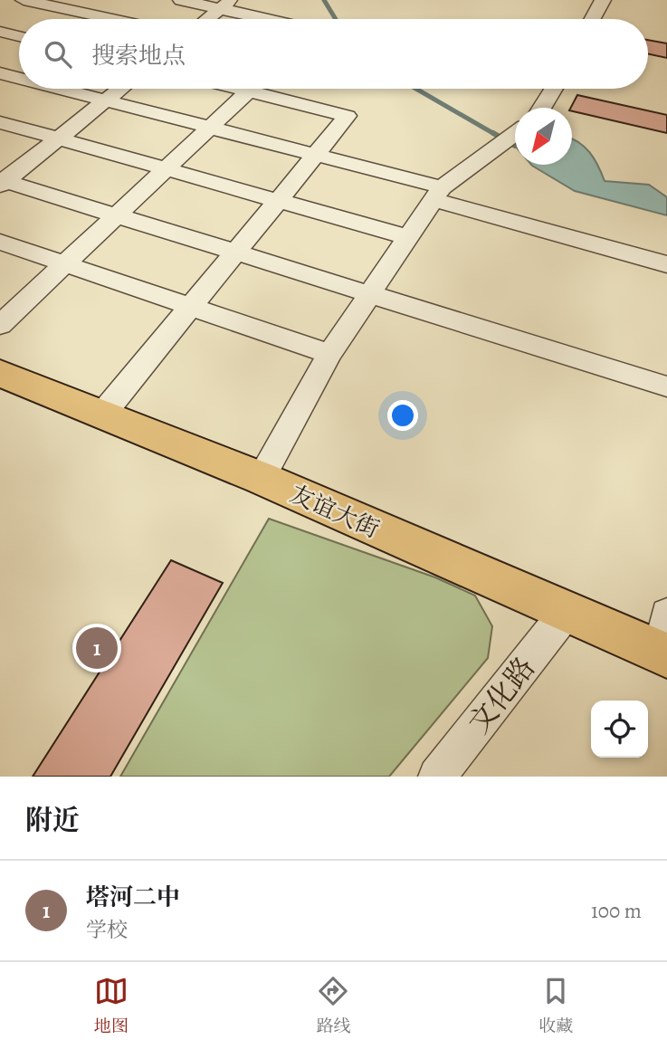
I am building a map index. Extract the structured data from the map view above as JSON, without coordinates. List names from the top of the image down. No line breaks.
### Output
{"streets":{"main road":["友谊大街"],"street":["文化路"]},"crossings":[["友谊大街","文化路"]],"north":"bottom left","page":{"search":"搜索地点","pins":"1","heading":"附近","list":[{"mark":"1","name":"塔河二中","note":"学校","value":"100 m"}],"nav":["地图","路线","收藏"]}}
